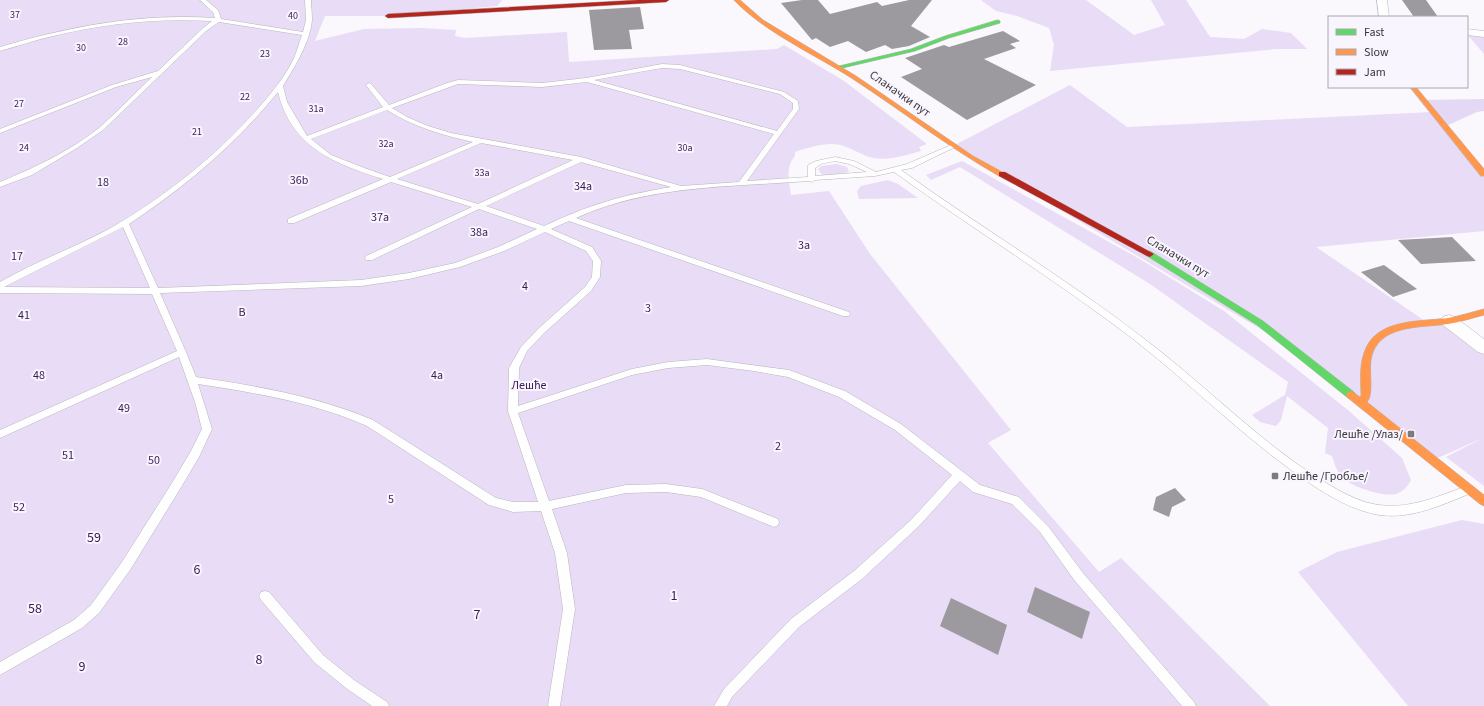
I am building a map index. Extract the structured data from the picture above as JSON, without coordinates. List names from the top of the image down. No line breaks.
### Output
{"streets":{"street":["Сланачки пут"]},"parks":["37","40","28","30","23","22","27","31a","21","32a","24","30a","33a","36b","18","34a","37a","38a","3a","17","4","3","B","41","48","4a","Лешће","49","2","51","50","5","52","59","6","1","58","7","8","9"],"places":{"transit":["Лешће /Улаз/","Лешће /Гробље/"]},"legend":["Fast","Slow","Jam"]}
